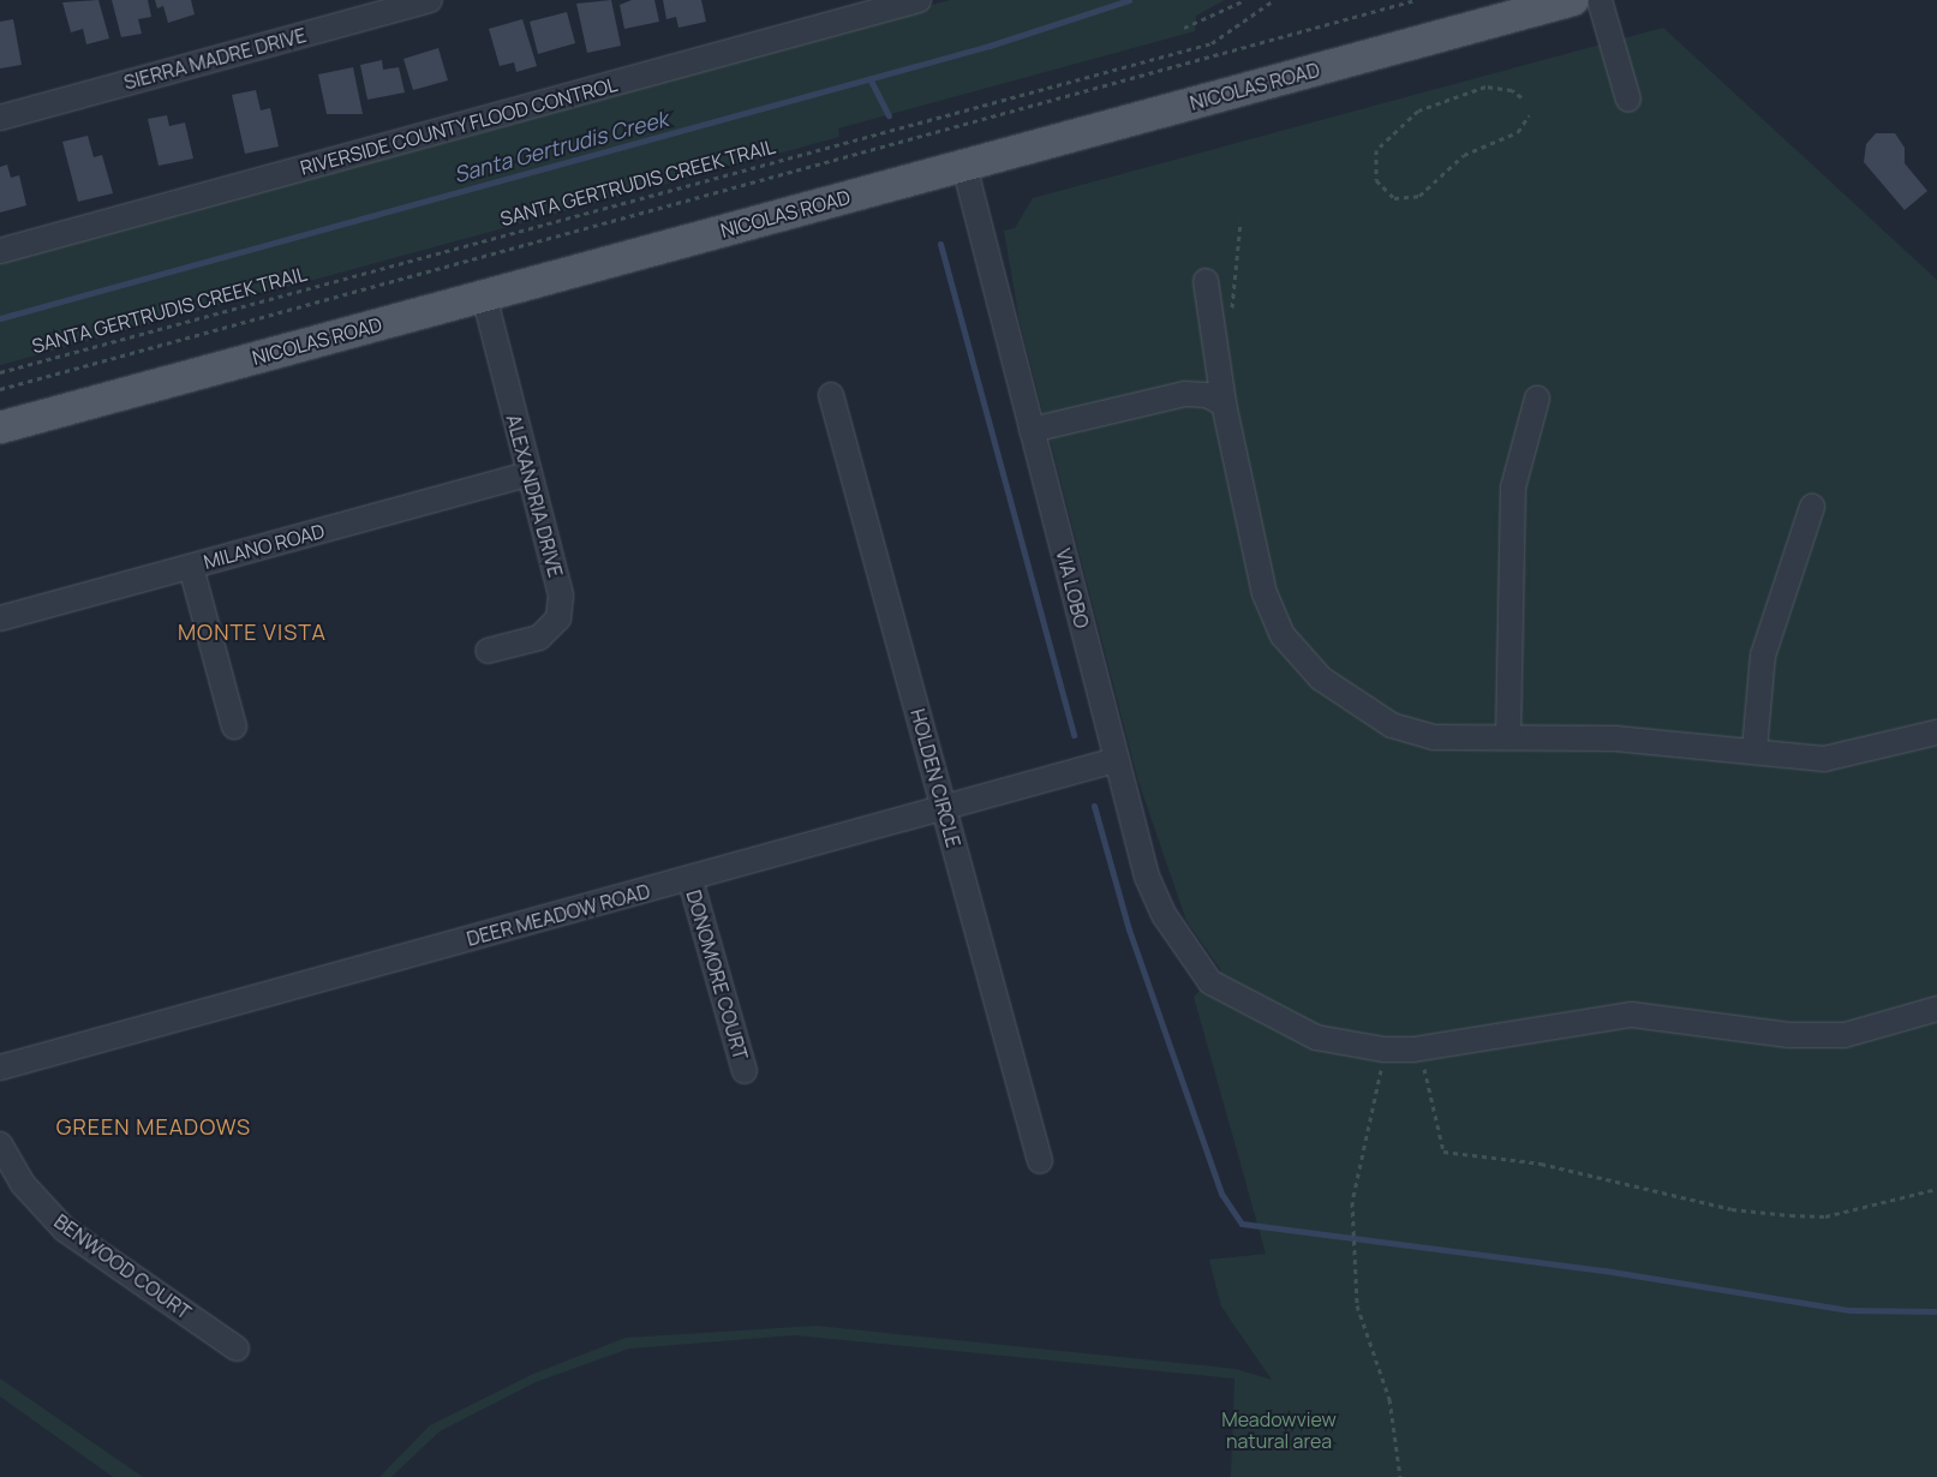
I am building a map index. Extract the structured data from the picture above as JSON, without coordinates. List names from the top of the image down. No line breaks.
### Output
{"streets":{"main road":["NICOLAS ROAD"],"street":["SIERRA MADRE DRIVE","RIVERSIDE COUNTY FLOOD CONTROL","ALEXANDRIA DRIVE","MILANO ROAD","VIA LOBO","HOLDEN CIRCLE","DEER MEADOW ROAD","DONOMORE COURT","BENWOOD COURT"],"path":["SANTA GERTRUDIS CREEK TRAIL"]},"crossings":[["NICOLAS ROAD","ALEXANDRIA DRIVE"],["NICOLAS ROAD","VIA LOBO"],["ALEXANDRIA DRIVE","MILANO ROAD"],["VIA LOBO","DEER MEADOW ROAD"],["HOLDEN CIRCLE","DEER MEADOW ROAD"],["DEER MEADOW ROAD","DONOMORE COURT"]],"districts":["MONTE VISTA","GREEN MEADOWS"],"water":["Santa Gertrudis Creek"],"parks":["Meadowview natural area"]}
